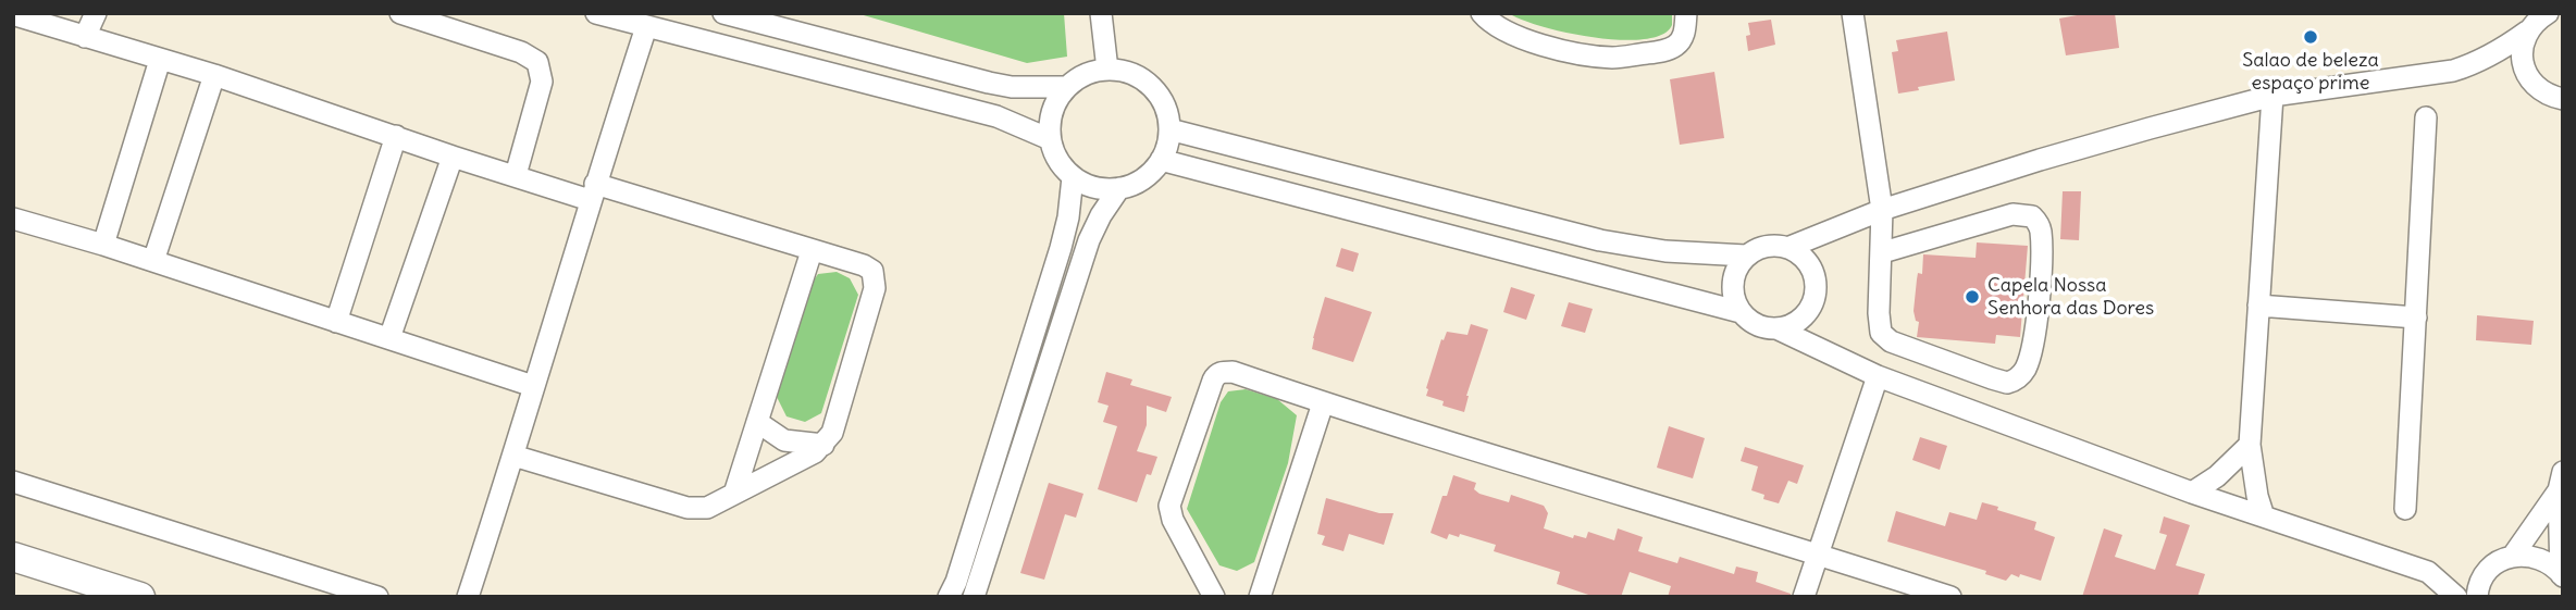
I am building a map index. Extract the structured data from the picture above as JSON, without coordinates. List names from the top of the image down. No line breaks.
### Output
{"places":["Salao de beleza espaço prime","Capela Nossa Senhora das Dores"]}
